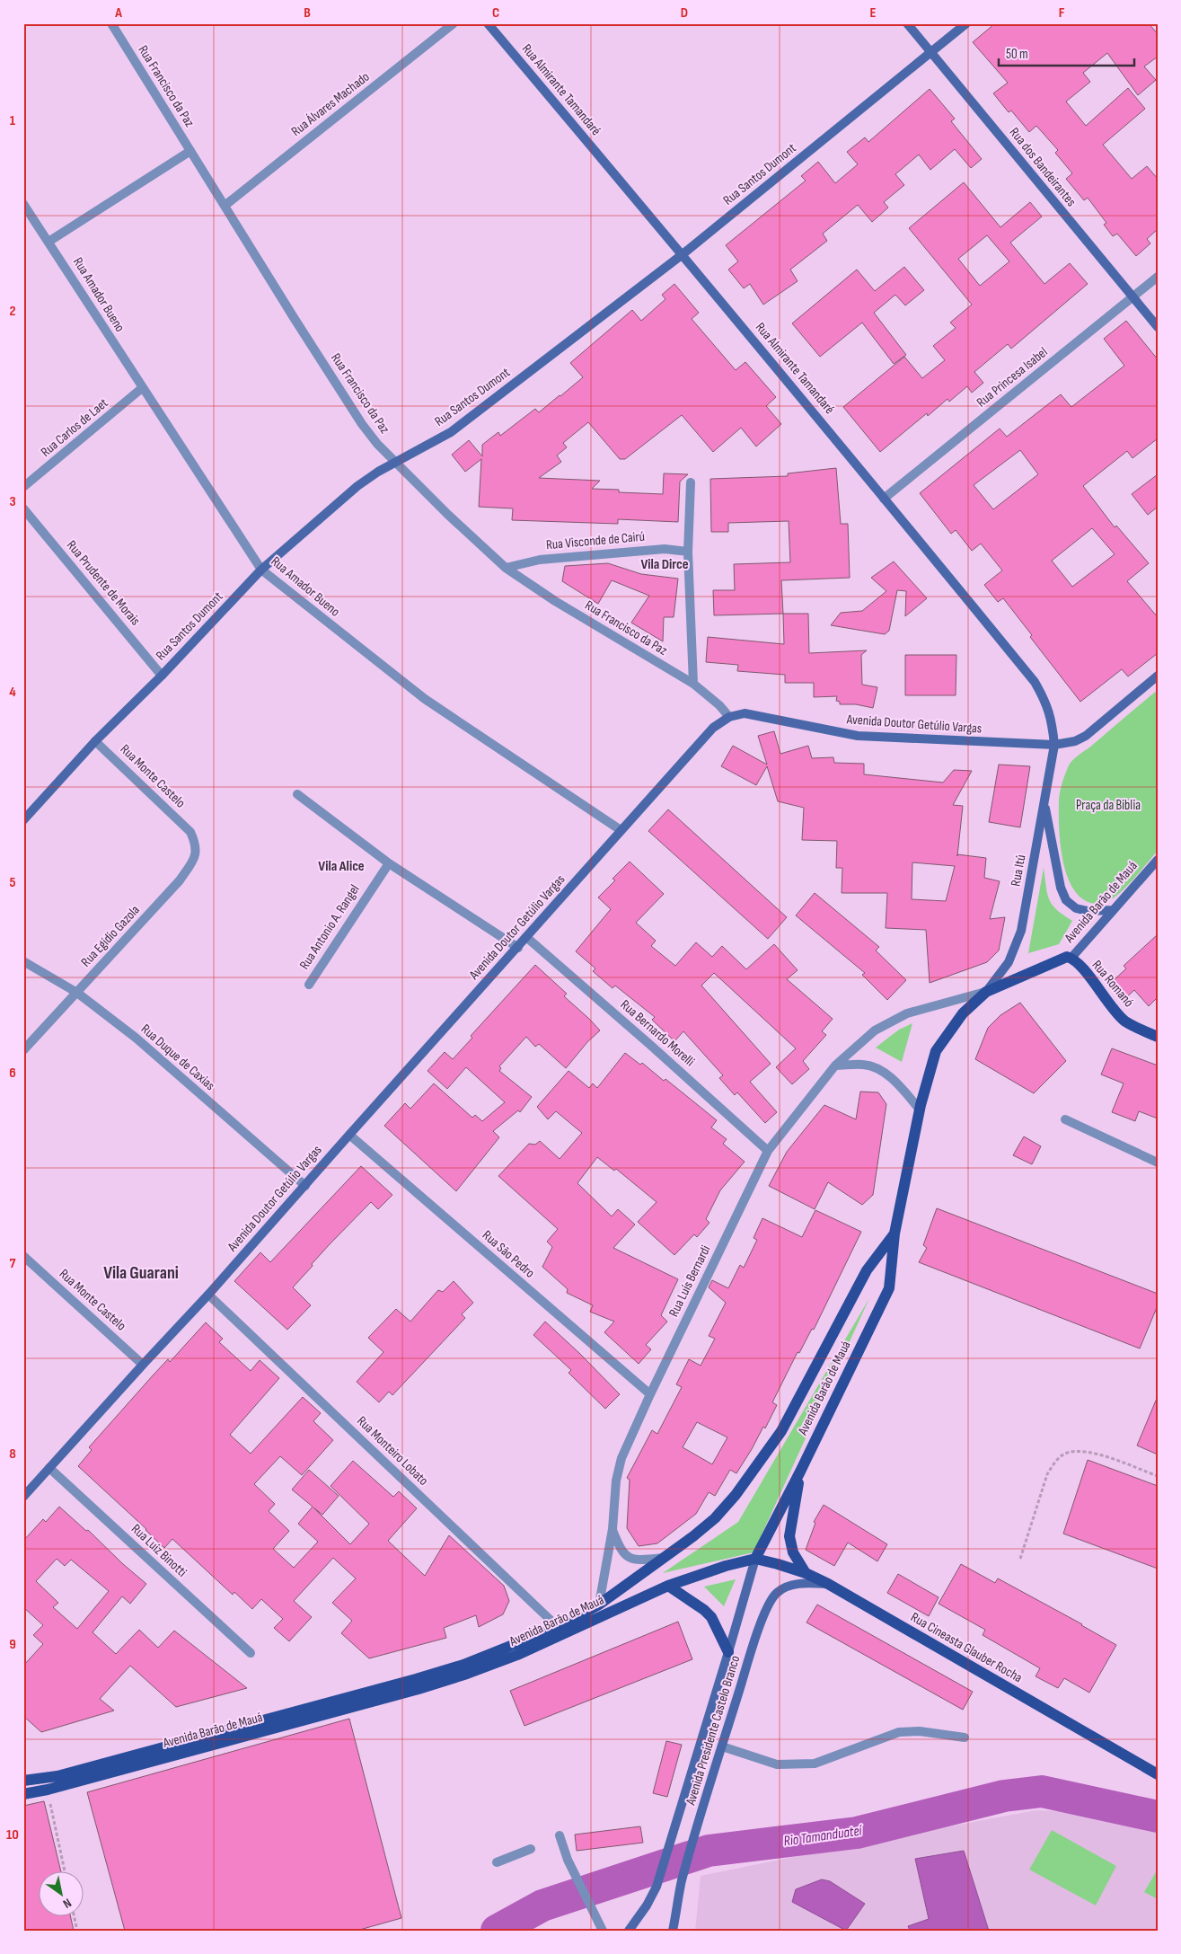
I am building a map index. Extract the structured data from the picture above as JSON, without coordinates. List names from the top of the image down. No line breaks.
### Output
{"streets":{"main road":["Rua Almirante Tamandaré","Rua dos Bandeirantes","Rua Santos Dumont","Avenida Doutor Getúlio Vargas","Rua Itú","Avenida Barão de Mauá","Rua Romanó","Rua Cineasta Glauber Rocha","Avenida Presidente Castelo Branco"],"street":["Rua Francisco da Paz","Rua Álvares Machado","Rua Amador Bueno","Rua Princesa Isabel","Rua Carlos de Laet","Rua Visconde de Cairú","Rua Prudente de Morais","Rua Monte Castelo","Rua Antonio A. Rangel","Rua Egídio Gazola","Rua Bernardo Morelli","Rua Duque de Caxias","Rua São Pedro","Rua Luís Bernardi","Rua Monteiro Lobato","Rua Luiz Binotti"]},"crossings":[["Rua Francisco da Paz","Rua Álvares Machado"],["Rua Francisco da Paz","Rua Santos Dumont"],["Rua Francisco da Paz","Rua Visconde de Cairú"],["Rua Francisco da Paz","Avenida Doutor Getúlio Vargas"],["Rua Almirante Tamandaré","Rua Santos Dumont"],["Rua Almirante Tamandaré","Rua Princesa Isabel"],["Rua Almirante Tamandaré","Avenida Doutor Getúlio Vargas"],["Rua Almirante Tamandaré","Rua Itú"],["Rua dos Bandeirantes","Rua Santos Dumont"],["Rua dos Bandeirantes","Rua Princesa Isabel"],["Rua Santos Dumont","Rua Amador Bueno"],["Rua Santos Dumont","Rua Prudente de Morais"],["Rua Santos Dumont","Rua Monte Castelo"],["Rua Amador Bueno","Rua Carlos de Laet"],["Rua Amador Bueno","Avenida Doutor Getúlio Vargas"],["Avenida Doutor Getúlio Vargas","Rua Monte Castelo"],["Avenida Doutor Getúlio Vargas","Rua Itú"],["Avenida Doutor Getúlio Vargas","Rua Bernardo Morelli"],["Avenida Doutor Getúlio Vargas","Rua Duque de Caxias"],["Avenida Doutor Getúlio Vargas","Rua São Pedro"],["Avenida Doutor Getúlio Vargas","Rua Monteiro Lobato"],["Avenida Doutor Getúlio Vargas","Rua Luiz Binotti"],["Rua Monte Castelo","Rua Egídio Gazola"],["Rua Itú","Avenida Barão de Mauá"],["Rua Itú","Rua Luís Bernardi"],["Avenida Barão de Mauá","Rua Romanó"],["Avenida Barão de Mauá","Rua Luís Bernardi"],["Avenida Barão de Mauá","Rua Monteiro Lobato"],["Avenida Barão de Mauá","Rua Cineasta Glauber Rocha"],["Avenida Barão de Mauá","Avenida Presidente Castelo Branco"],["Rua Egídio Gazola","Rua Duque de Caxias"],["Rua Bernardo Morelli","Rua Luís Bernardi"],["Rua São Pedro","Rua Luís Bernardi"],["Rua Cineasta Glauber Rocha","Avenida Presidente Castelo Branco"]],"districts":["Vila Dirce","Vila Alice","Vila Guarani"],"water":["Rio Tamanduateí"],"parks":["Praça da Biblia"],"scale_bar":"50 m","north":"bottom right","grid":{"columns":["A","B","C","D","E","F"],"rows":["1","2","3","4","5","6","7","8","9","10"]}}
